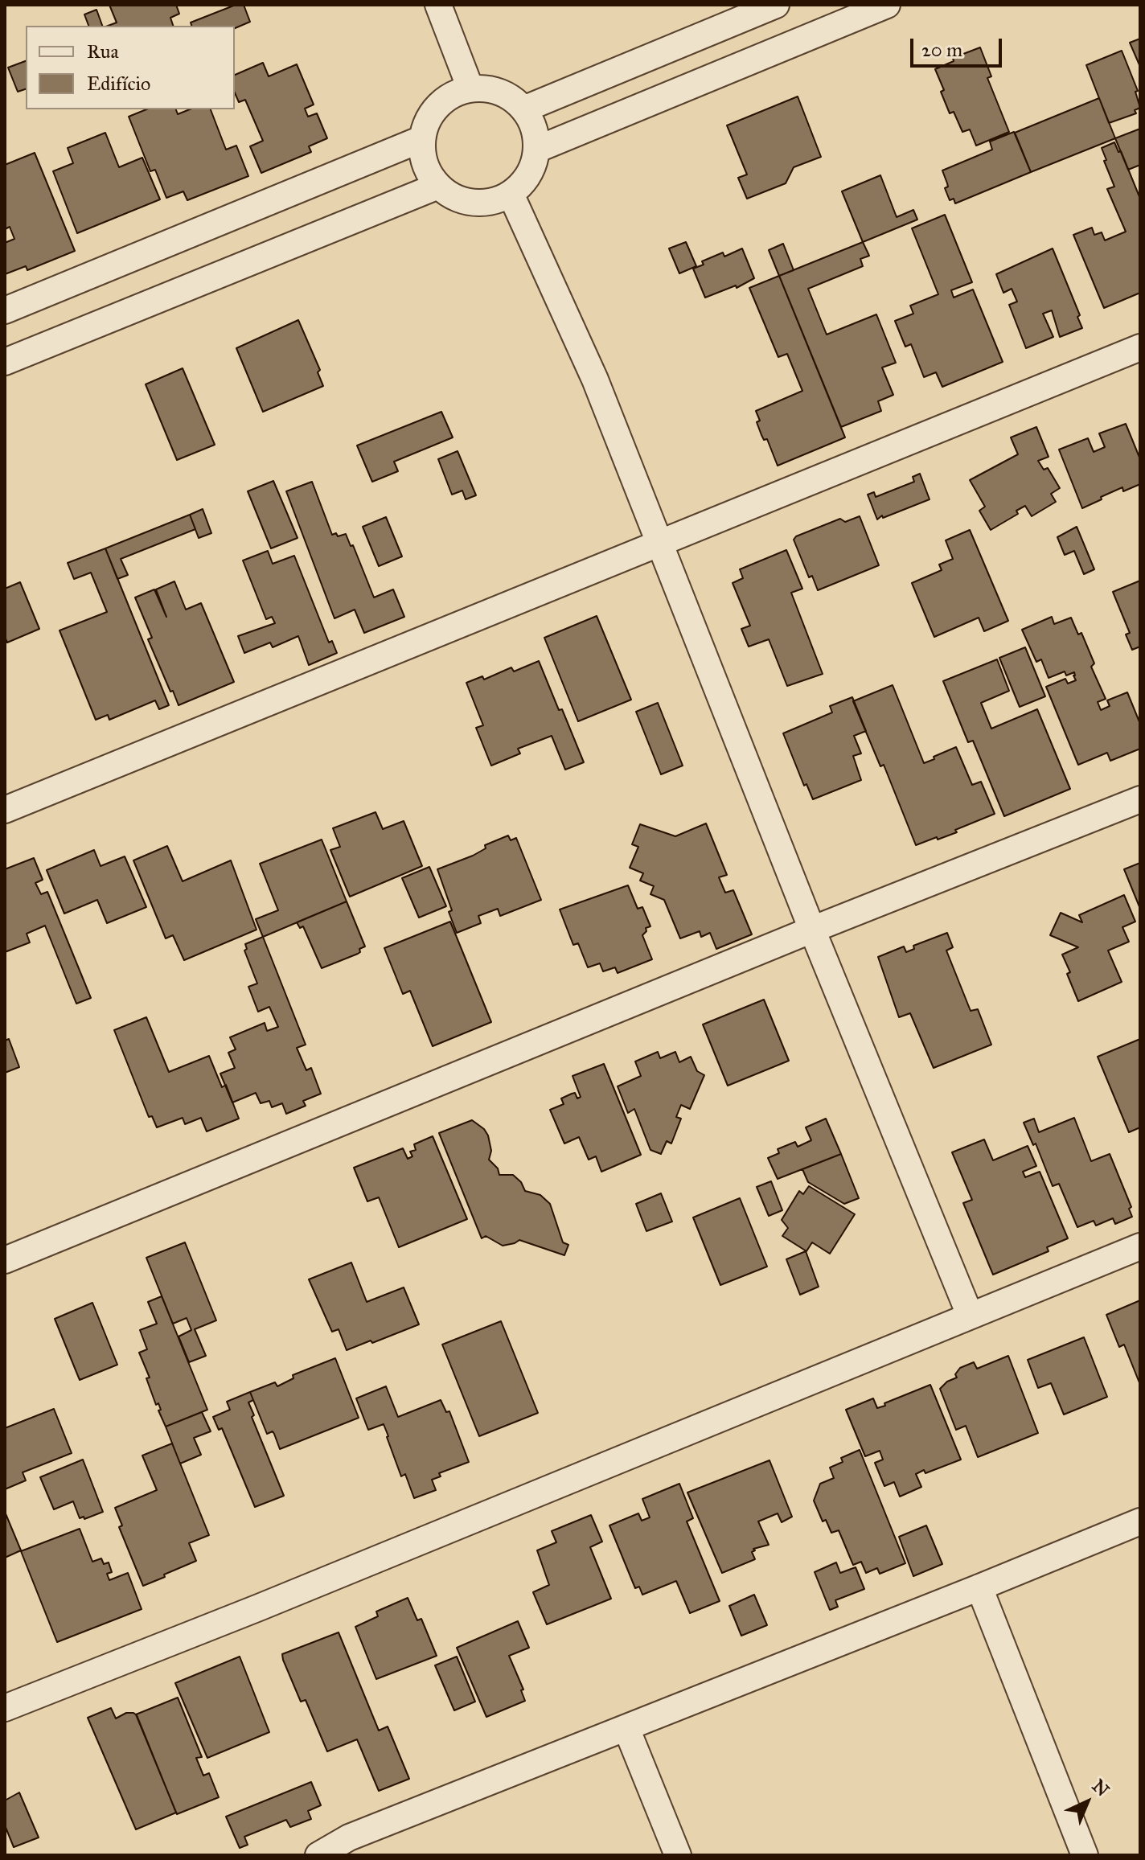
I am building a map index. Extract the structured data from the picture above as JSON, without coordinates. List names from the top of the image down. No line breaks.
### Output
{"legend":["Rua","Edifício"],"scale_bar":"20 m","north":"top right"}
